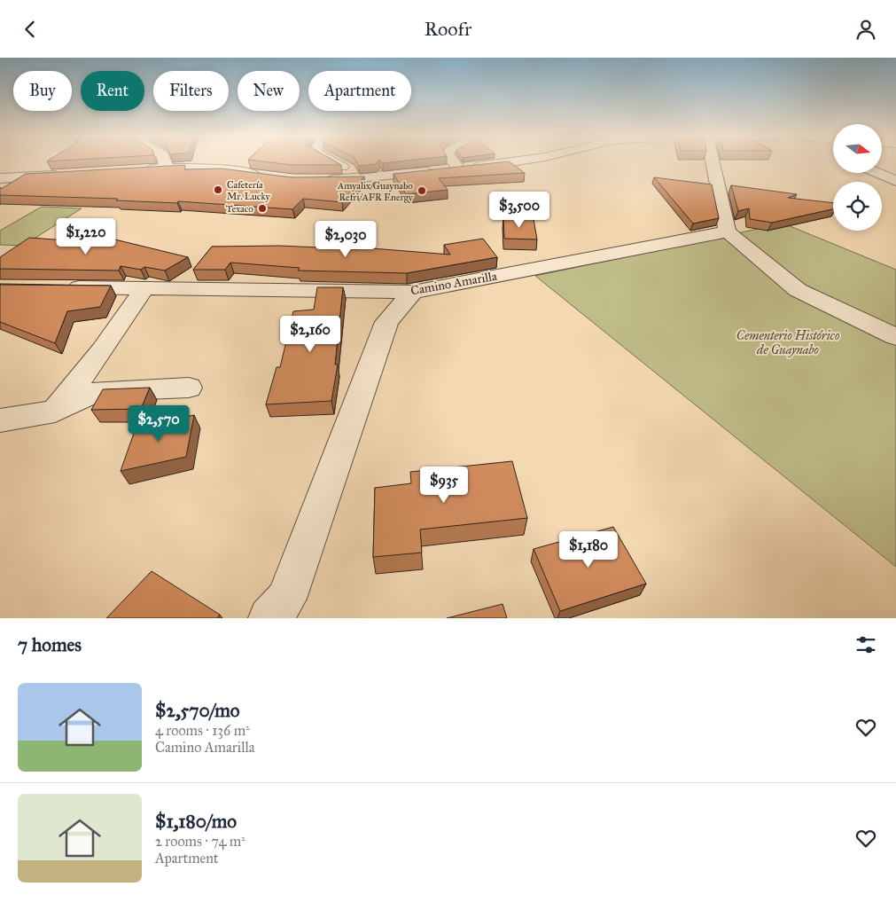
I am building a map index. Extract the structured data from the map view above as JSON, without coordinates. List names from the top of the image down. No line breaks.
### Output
{"streets":{"street":["Camino Amarilla"]},"parks":["Cementerio Histórico de Guaynabo"],"places":["Cafetería Mr. Lucky","Amyalix/Guaynabo Refri/AFR Energy","Texaco"],"north":"right","page":{"header":"Roofr","chip":["Buy","Rent","Filters","New","Apartment"],"price":["$3,500","$1,220","$2,030","$2,160","$2,570","$935","$1,180"],"heading":"7 homes","list":[{"name":"$2,570/mo","note":"4 rooms · 136 m² · Camino Amarilla"},{"name":"$1,180/mo","note":"2 rooms · 74 m² · Apartment"}]}}
